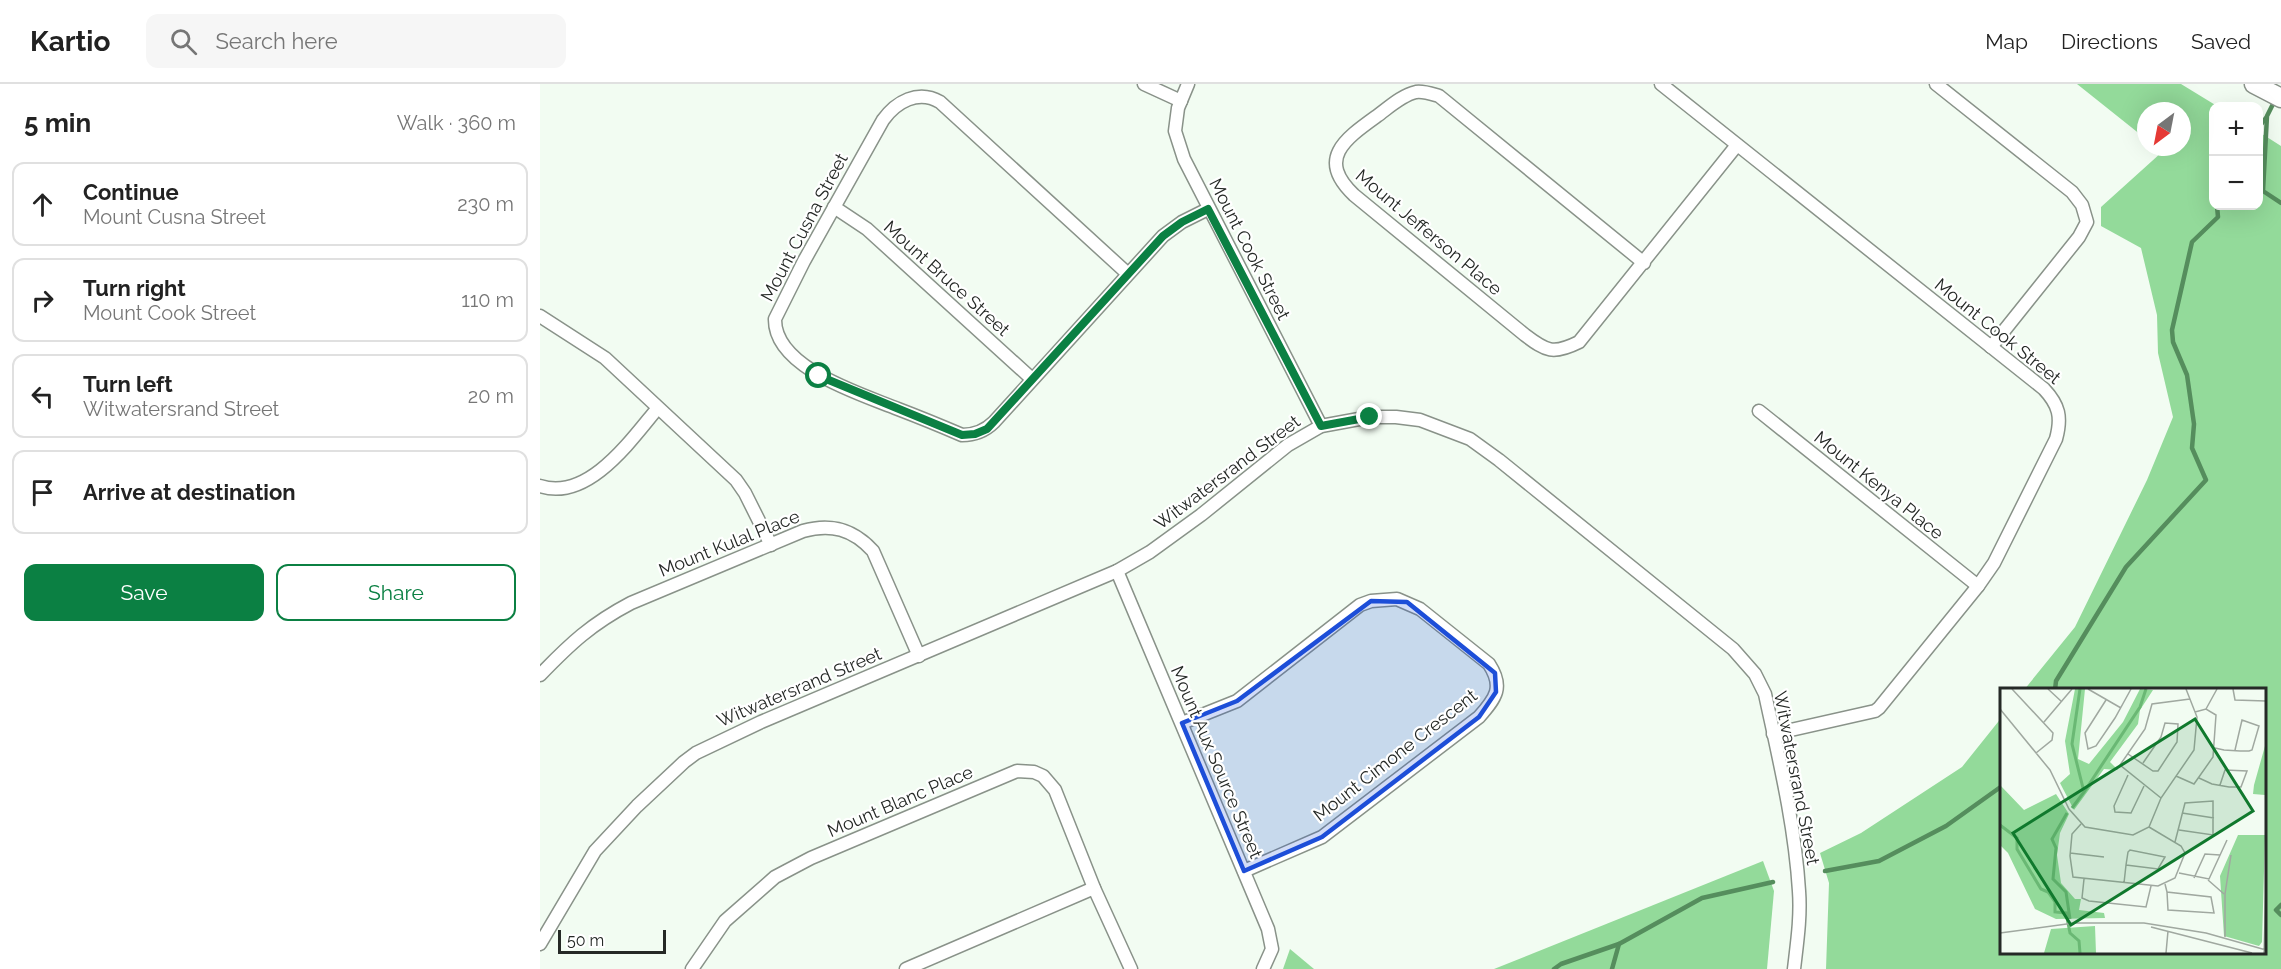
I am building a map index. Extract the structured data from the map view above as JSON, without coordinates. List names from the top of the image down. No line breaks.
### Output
{"streets":{"street":["Mount Cusna Street","Mount Jefferson Place","Mount Cook Street","Mount Bruce Street","Witwatersrand Street","Mount Kenya Place","Mount Kulal Place","Mount Cimone Crescent","Mount Aux Source Street","Mount Blanc Place"]},"crossings":[["Mount Cusna Street","Mount Cook Street"],["Mount Cusna Street","Mount Bruce Street"],["Mount Jefferson Place","Mount Cook Street"],["Mount Cook Street","Witwatersrand Street"],["Mount Cook Street","Mount Kenya Place"],["Witwatersrand Street","Mount Kulal Place"],["Witwatersrand Street","Mount Aux Source Street"],["Mount Cimone Crescent","Mount Aux Source Street"]],"scale_bar":"50 m","north":"bottom left","page":{"header":"Kartio","search":"Search here","nav":["Map","Directions","Saved"],"heading":["5 min","Walk · 360 m"],"map_buttons":["+","−"],"list":[["Continue","Mount Cusna Street","230 m"],["Turn right","Mount Cook Street","110 m"],["Turn left","Witwatersrand Street","20 m"],"Arrive at destination"],"buttons":["Save","Share"],"scale":"50 m"}}
